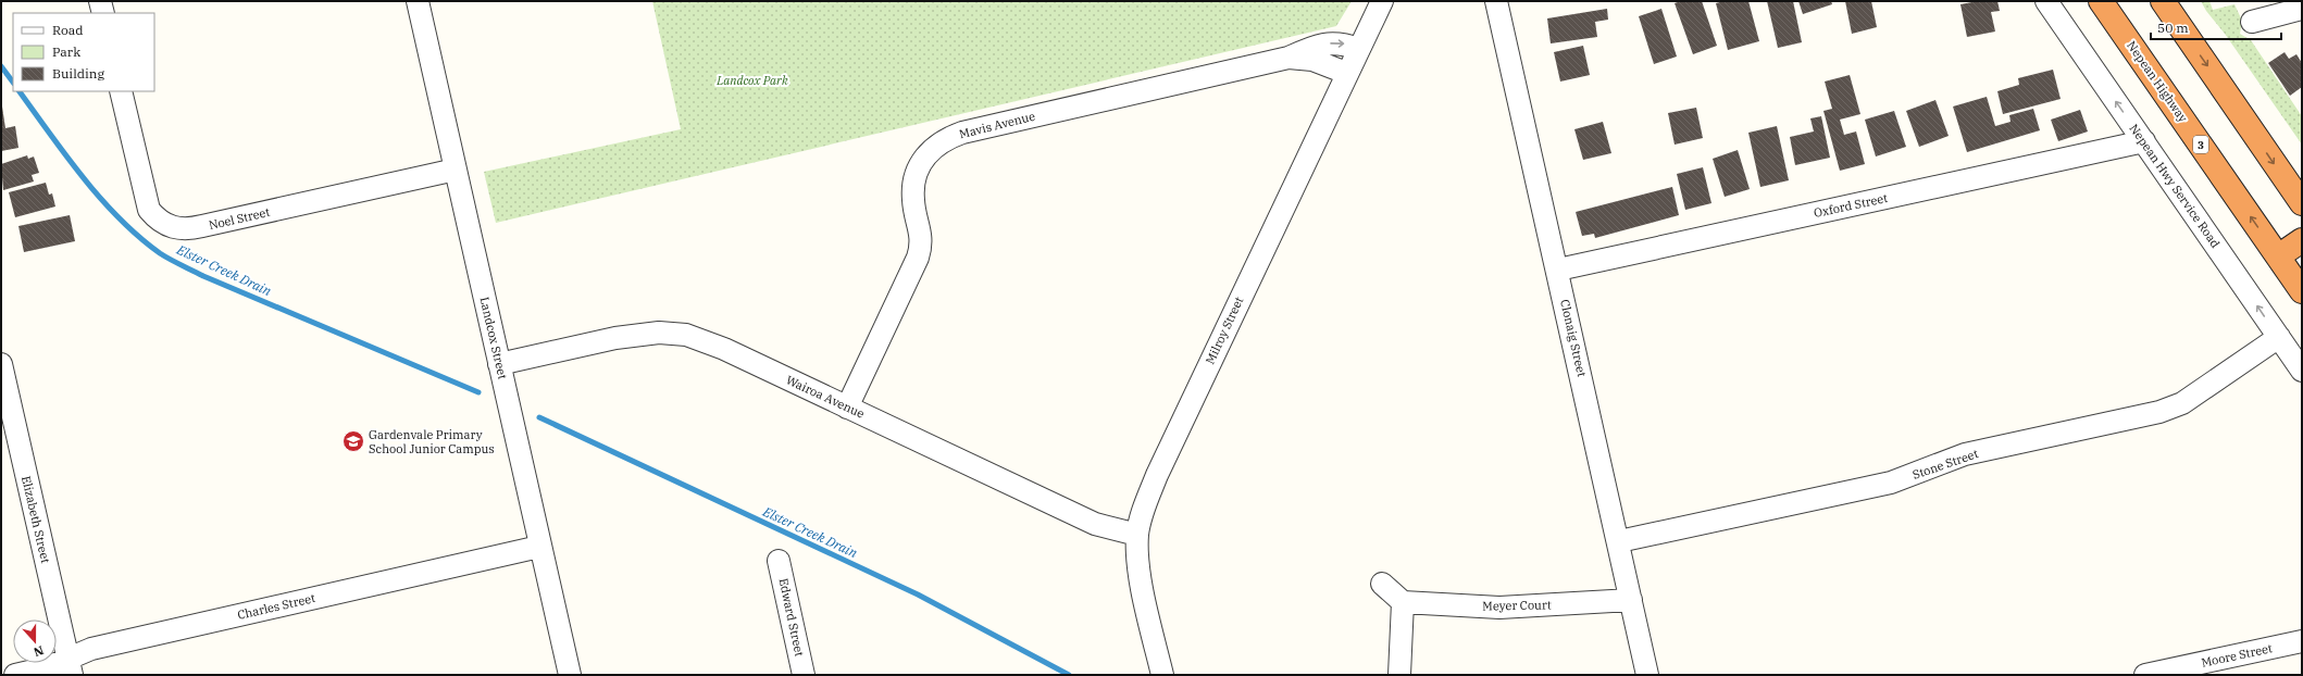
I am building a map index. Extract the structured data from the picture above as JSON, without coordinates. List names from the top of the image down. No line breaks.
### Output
{"streets":{"highway":["Nepean Highway","3"],"street":["Mavis Avenue","Nepean Hwy Service Road","Oxford Street","Noel Street","Milroy Street","Landcox Street","Clonaig Street","Wairoa Avenue","Stone Street","Elizabeth Street","Meyer Court","Charles Street","Edward Street","Moore Street"]},"crossings":[["Mavis Avenue","Milroy Street"],["Mavis Avenue","Wairoa Avenue"],["Nepean Hwy Service Road","Oxford Street"],["Nepean Hwy Service Road","Stone Street"],["Oxford Street","Clonaig Street"],["Noel Street","Landcox Street"],["Milroy Street","Wairoa Avenue"],["Landcox Street","Wairoa Avenue"],["Landcox Street","Charles Street"],["Clonaig Street","Stone Street"],["Clonaig Street","Meyer Court"],["Elizabeth Street","Charles Street"]],"one_way":["Nepean Hwy Service Road"],"water":["Elster Creek Drain"],"parks":["Landcox Park"],"places":{"school or university":["Gardenvale Primary School Junior Campus"]},"legend":["Road","Park","Building"],"scale_bar":"50 m","north":"bottom"}
